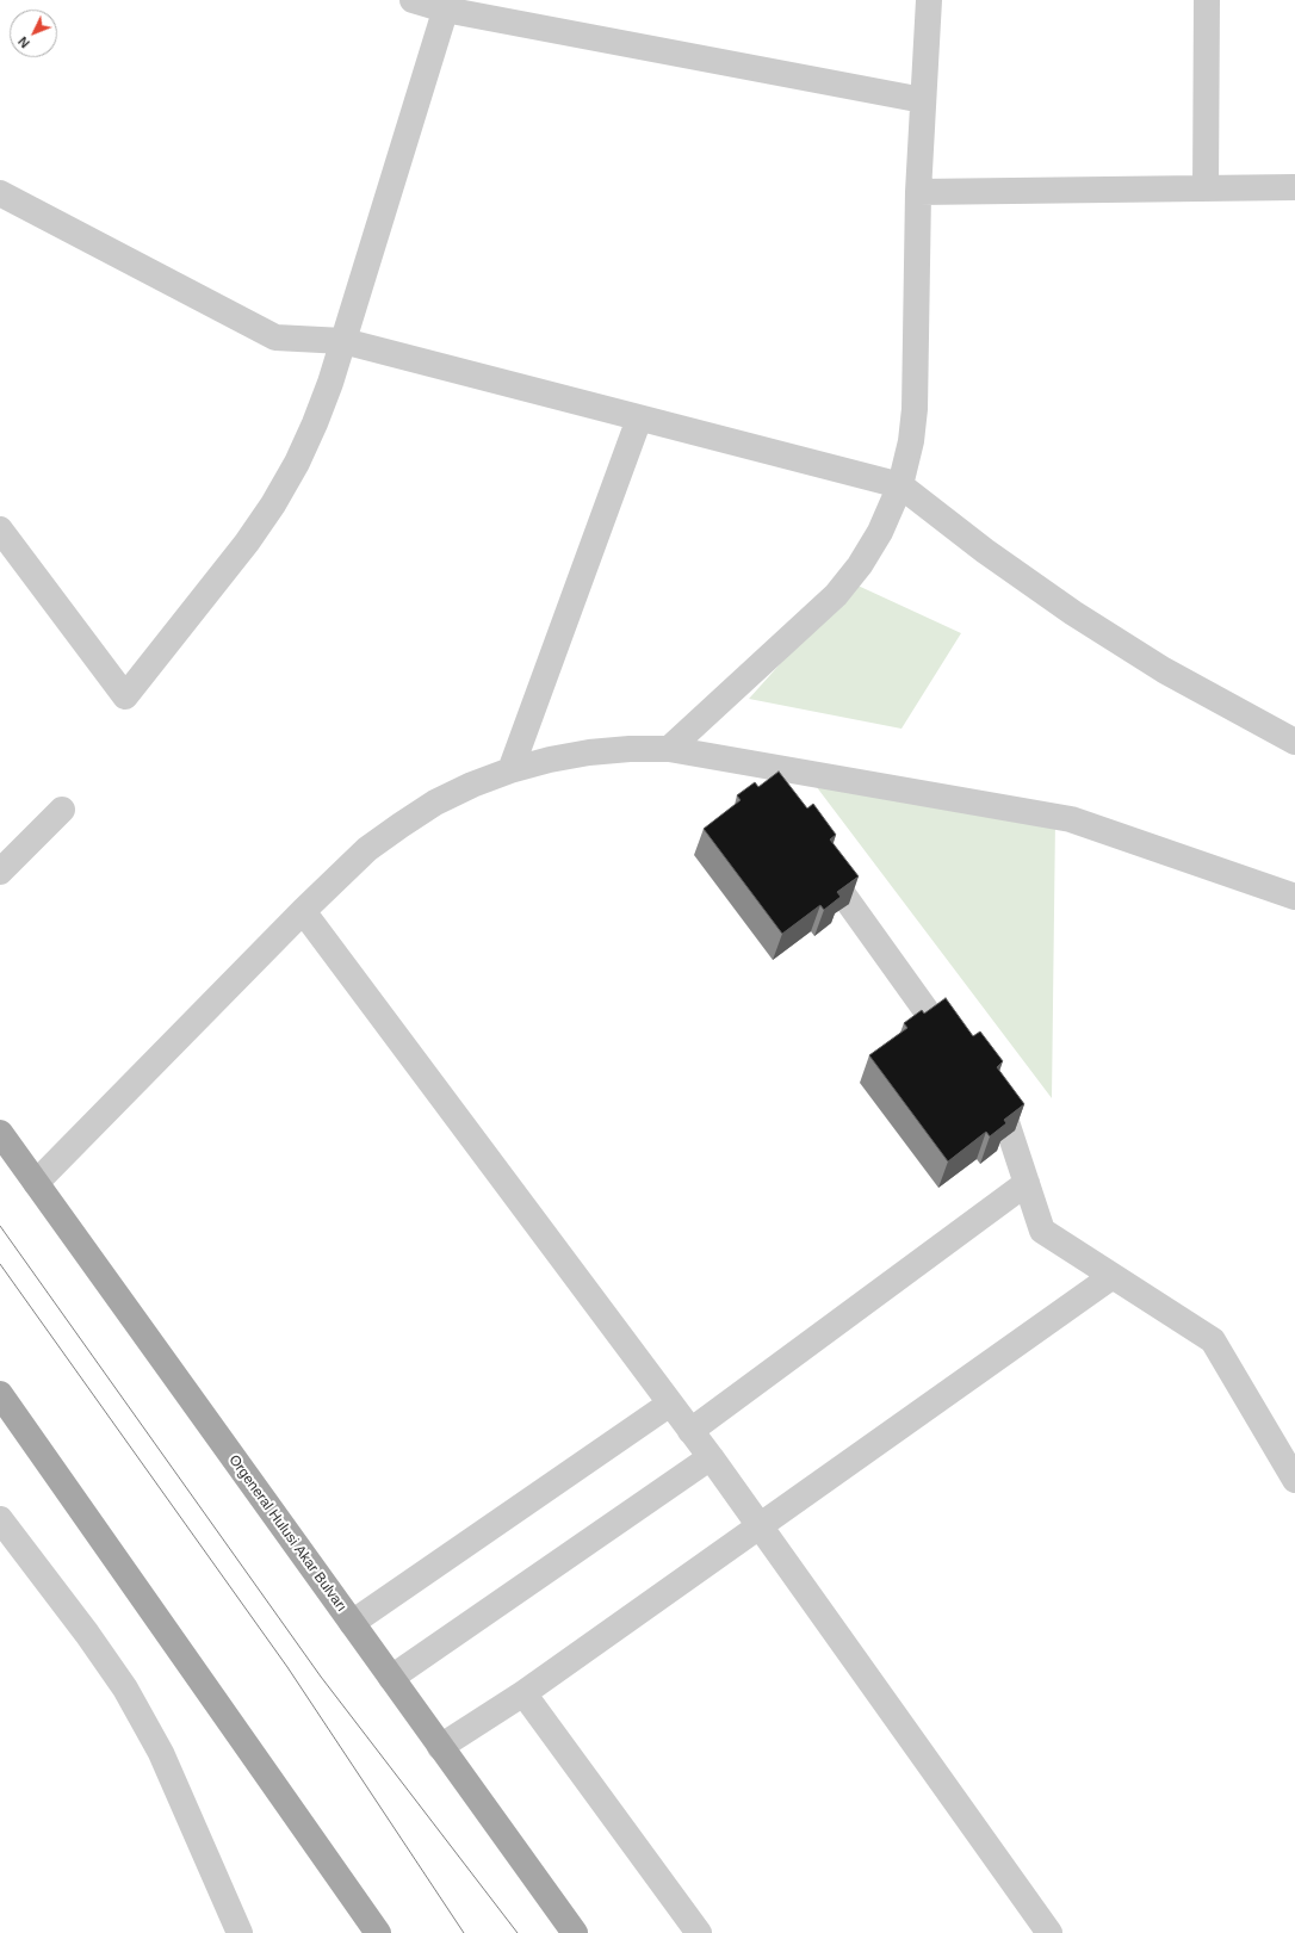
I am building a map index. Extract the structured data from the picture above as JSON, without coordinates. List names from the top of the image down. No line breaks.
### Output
{"streets":{"main road":["Orgeneral Hulusi Akar Bulvarı"]},"north":"bottom left"}
